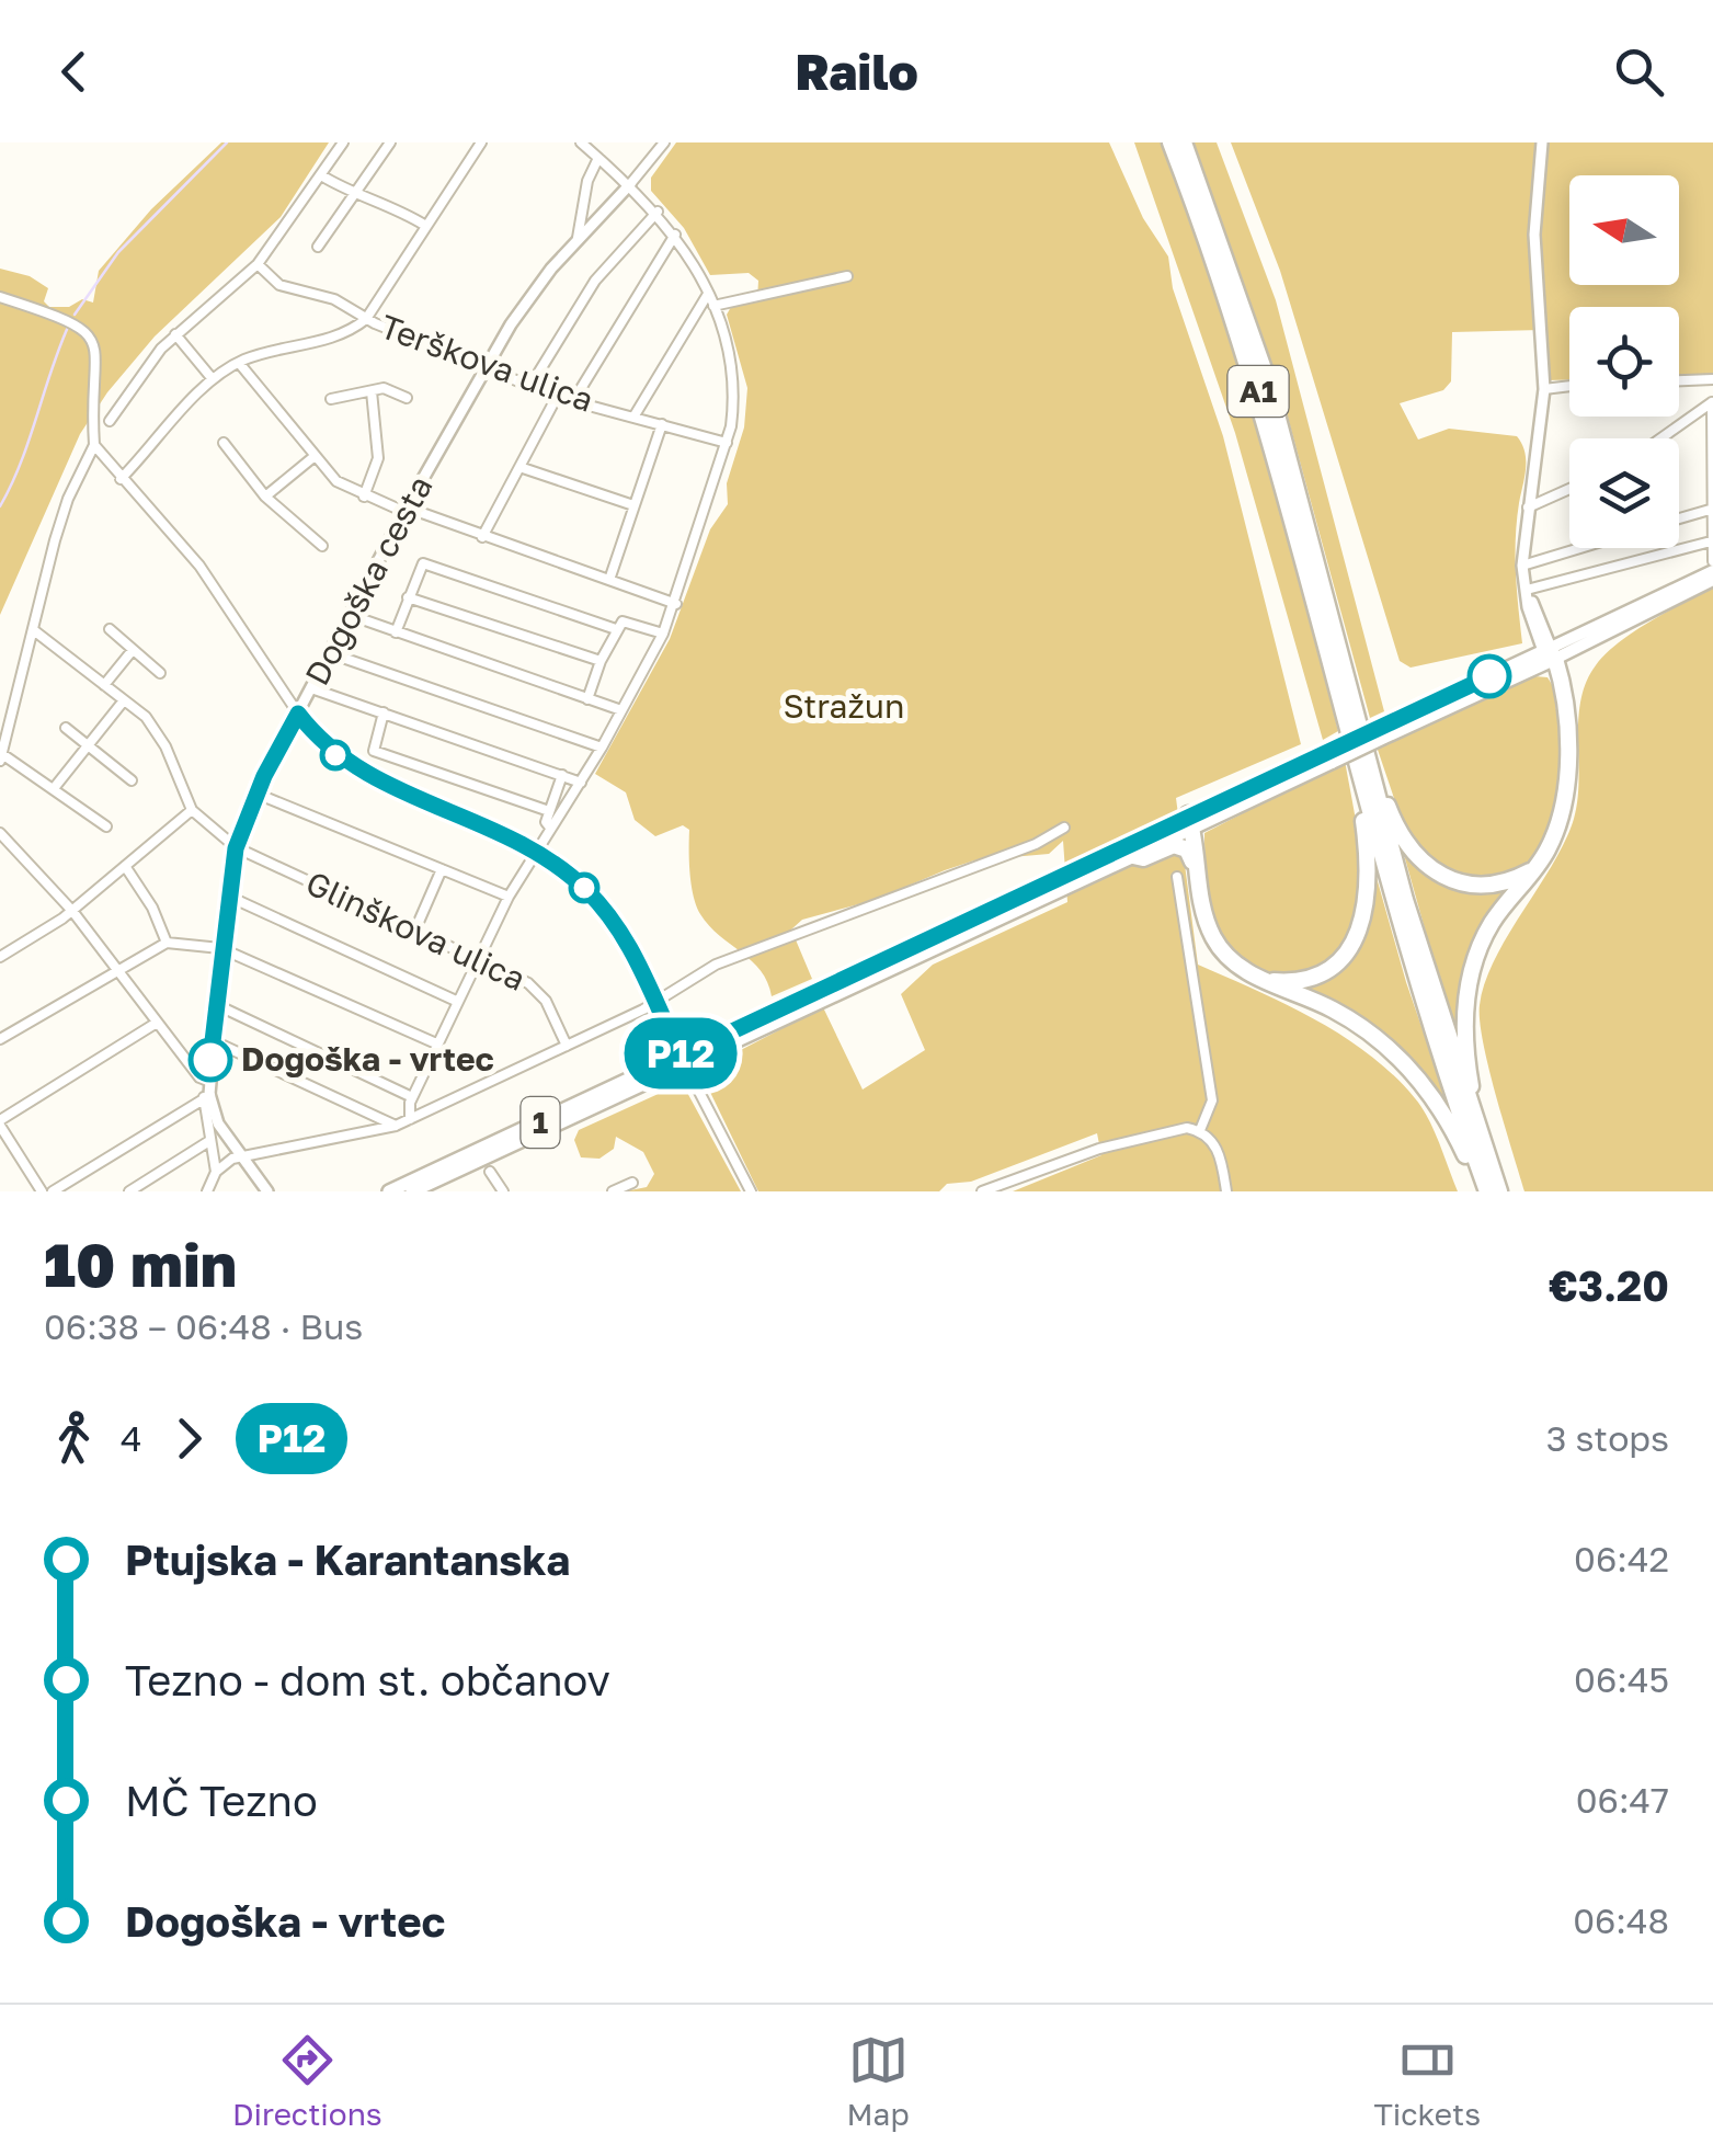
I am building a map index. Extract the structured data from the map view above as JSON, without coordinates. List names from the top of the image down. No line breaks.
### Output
{"streets":{"highway":["A1"],"main road":["1"],"street":["Terškova ulica","Dogoška cesta","Glinškova ulica"]},"crossings":[["Terškova ulica","Dogoška cesta"],["Dogoška cesta","Glinškova ulica"]],"parks":["Stražun"],"places":["Dogoška - vrtec"],"lines":["bus line P12"],"north":"left","page":{"header":"Railo","on_map":"P12","heading":["10 min","06:38 – 06:48 · Bus","€3.20"],"legs":["4","P12","3 stops"],"list":[{"name":"Ptujska - Karantanska","value":"06:42"},{"name":"Tezno - dom st. občanov","value":"06:45"},{"name":"MČ Tezno","value":"06:47"},{"name":"Dogoška - vrtec","value":"06:48"}],"tabs":["Directions","Map","Tickets"]}}
